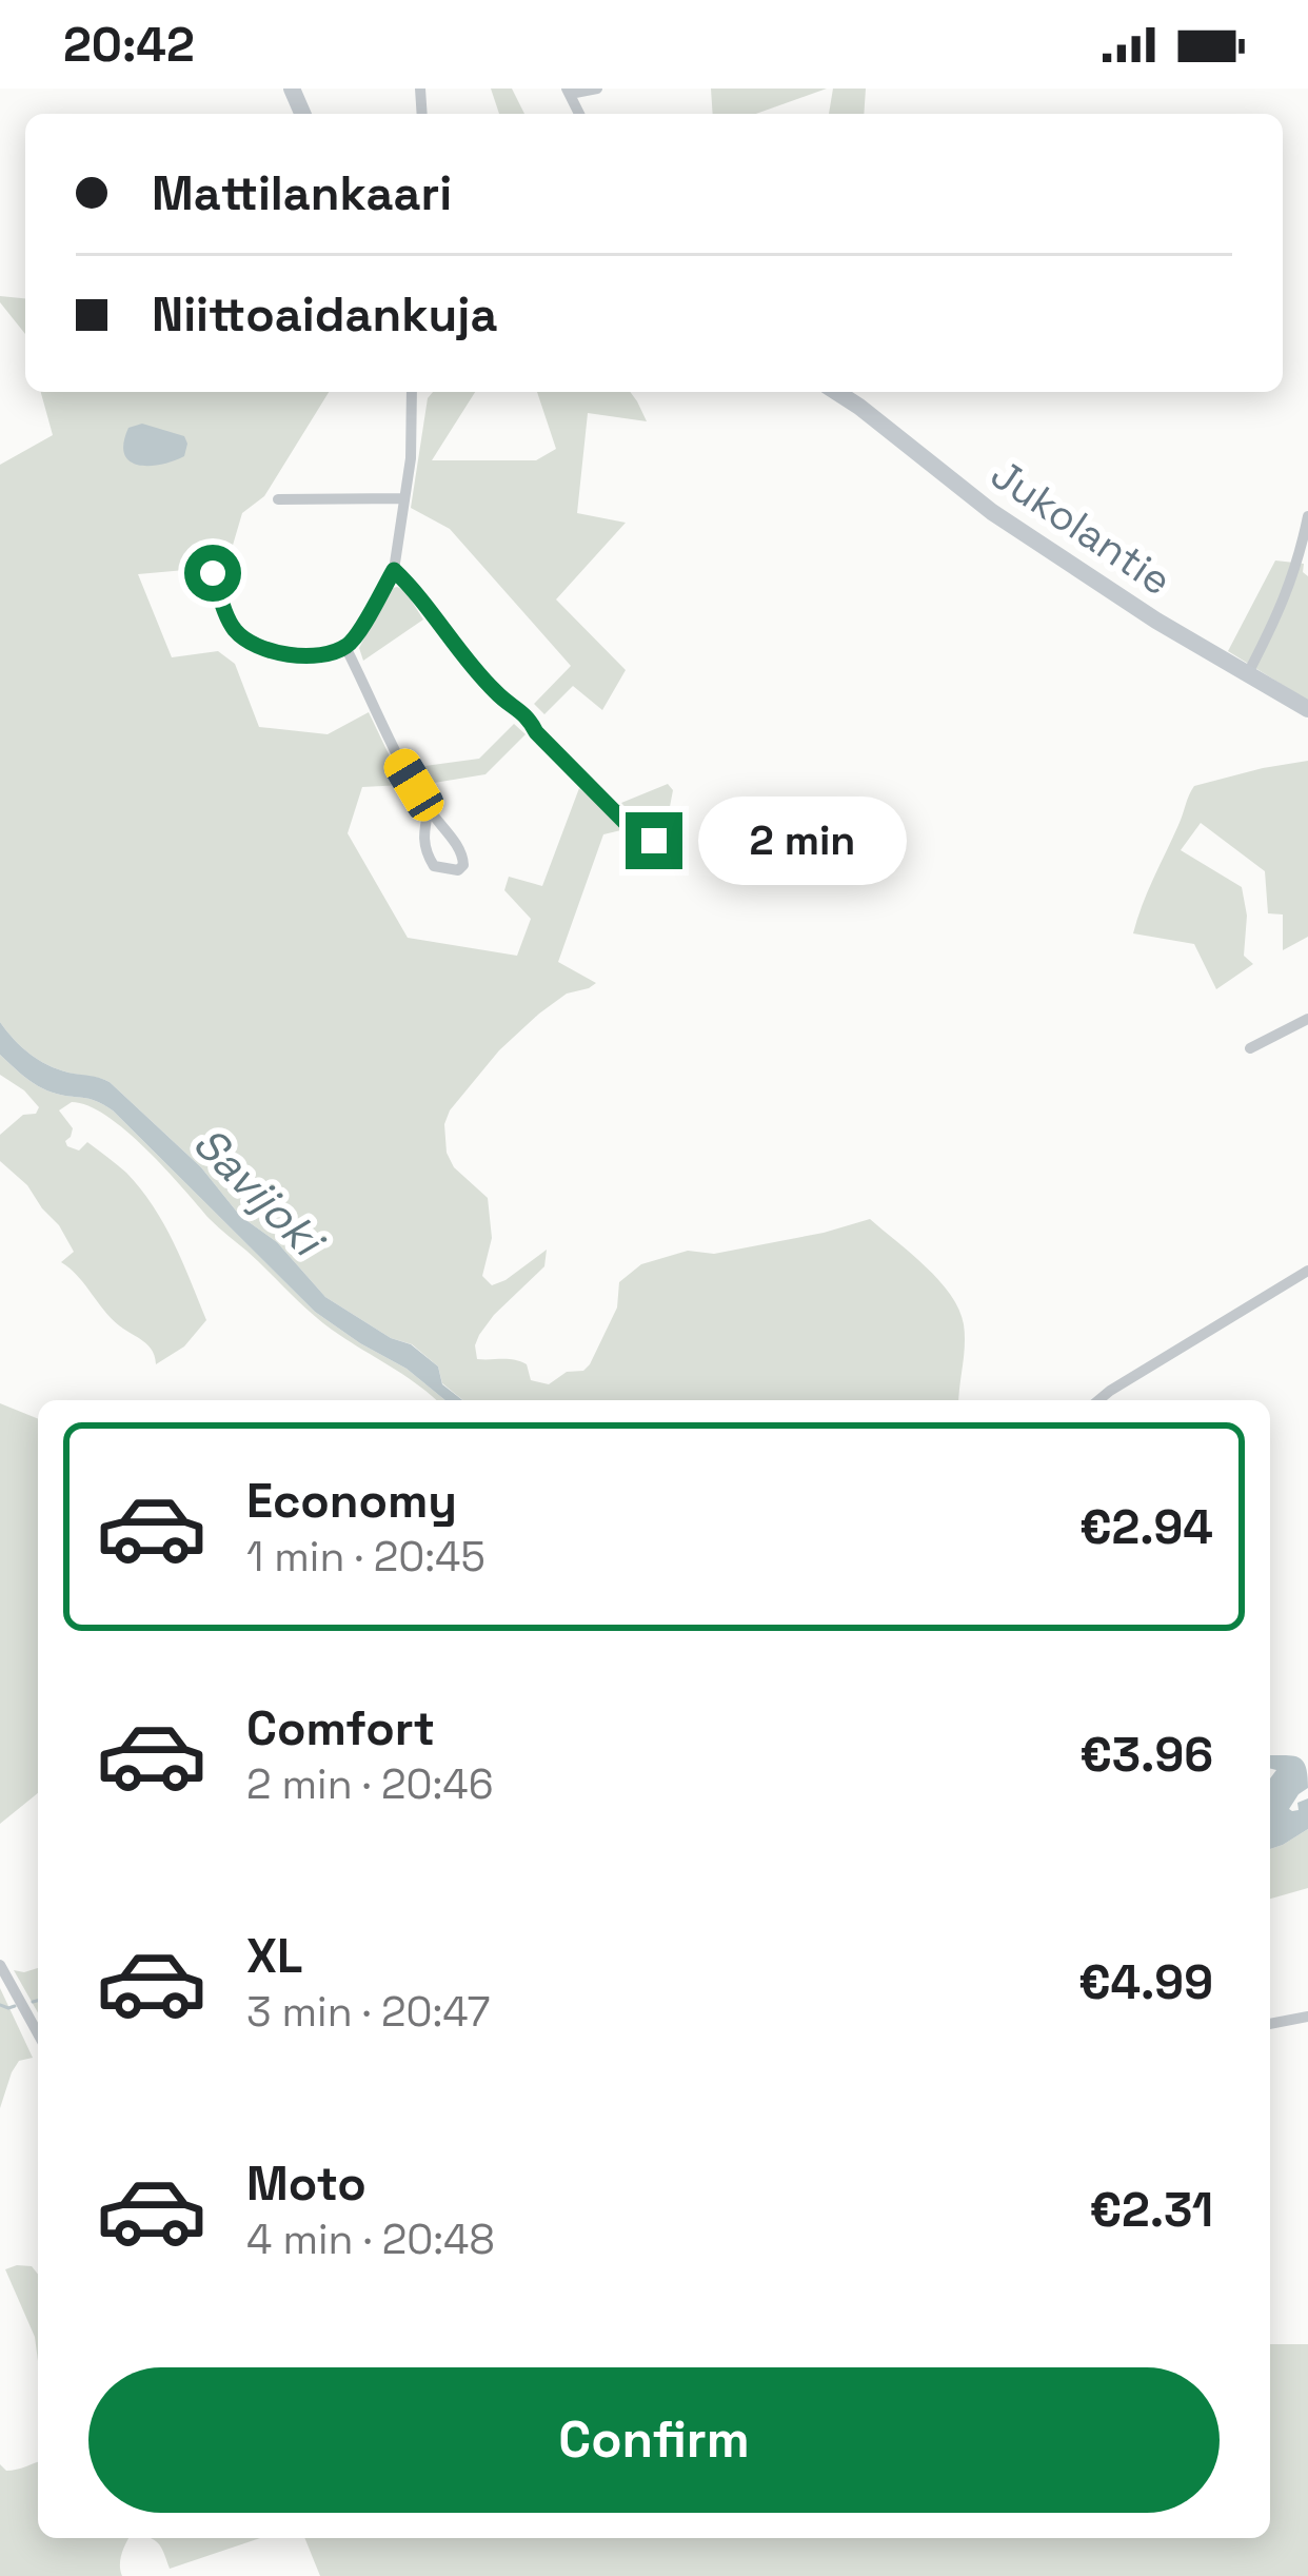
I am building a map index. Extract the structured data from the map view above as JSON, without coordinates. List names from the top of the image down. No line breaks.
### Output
{"streets":{"street":["Jukolantie"]},"water":["Savijoki"],"page":{"status":"20:42","banner":["Mattilankaari","Niittoaidankuja"],"bubble":"2 min","list":[{"name":"Economy","note":"1 min · 20:45","value":"€2.94"},{"name":"Comfort","note":"2 min · 20:46","value":"€3.96"},{"name":"XL","note":"3 min · 20:47","value":"€4.99"},{"name":"Moto","note":"4 min · 20:48","value":"€2.31"}],"buttons":"Confirm"}}
